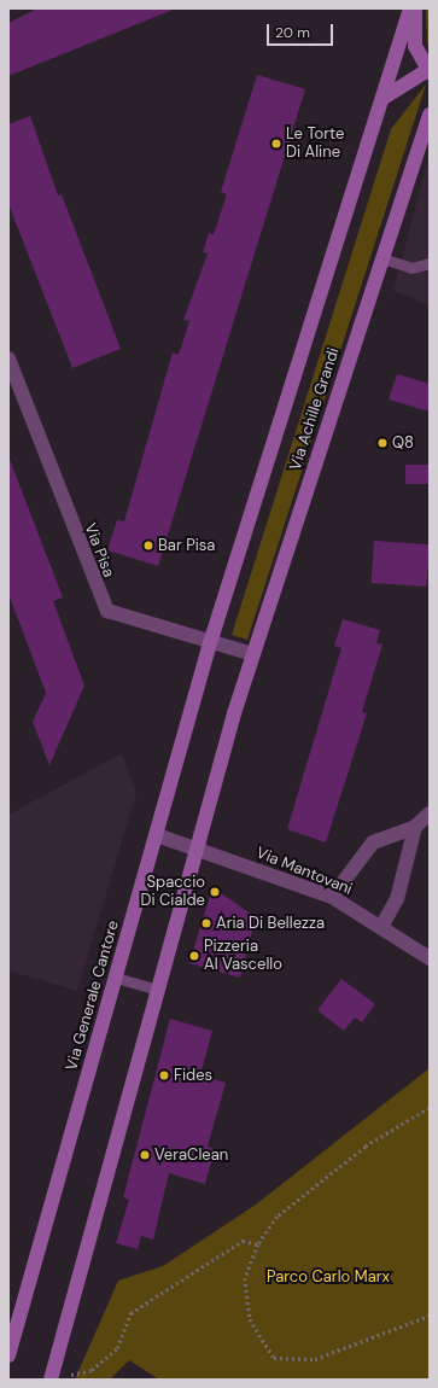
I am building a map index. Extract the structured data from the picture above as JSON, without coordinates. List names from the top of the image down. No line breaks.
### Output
{"streets":{"street":["Via Achille Grandi","Via Pisa","Via Mantovani","Via Generale Cantore"]},"crossings":[["Via Achille Grandi","Via Pisa"],["Via Achille Grandi","Via Mantovani"],["Via Achille Grandi","Via Generale Cantore"],["Via Pisa","Via Generale Cantore"],["Via Mantovani","Via Generale Cantore"]],"parks":["Parco Carlo Marx"],"places":["Le Torte Di Aline","Q8","Bar Pisa","Spaccio Di Cialde","Aria Di Bellezza","Pizzeria Al Vascello","Fides","VeraClean"],"scale_bar":"20 m"}
